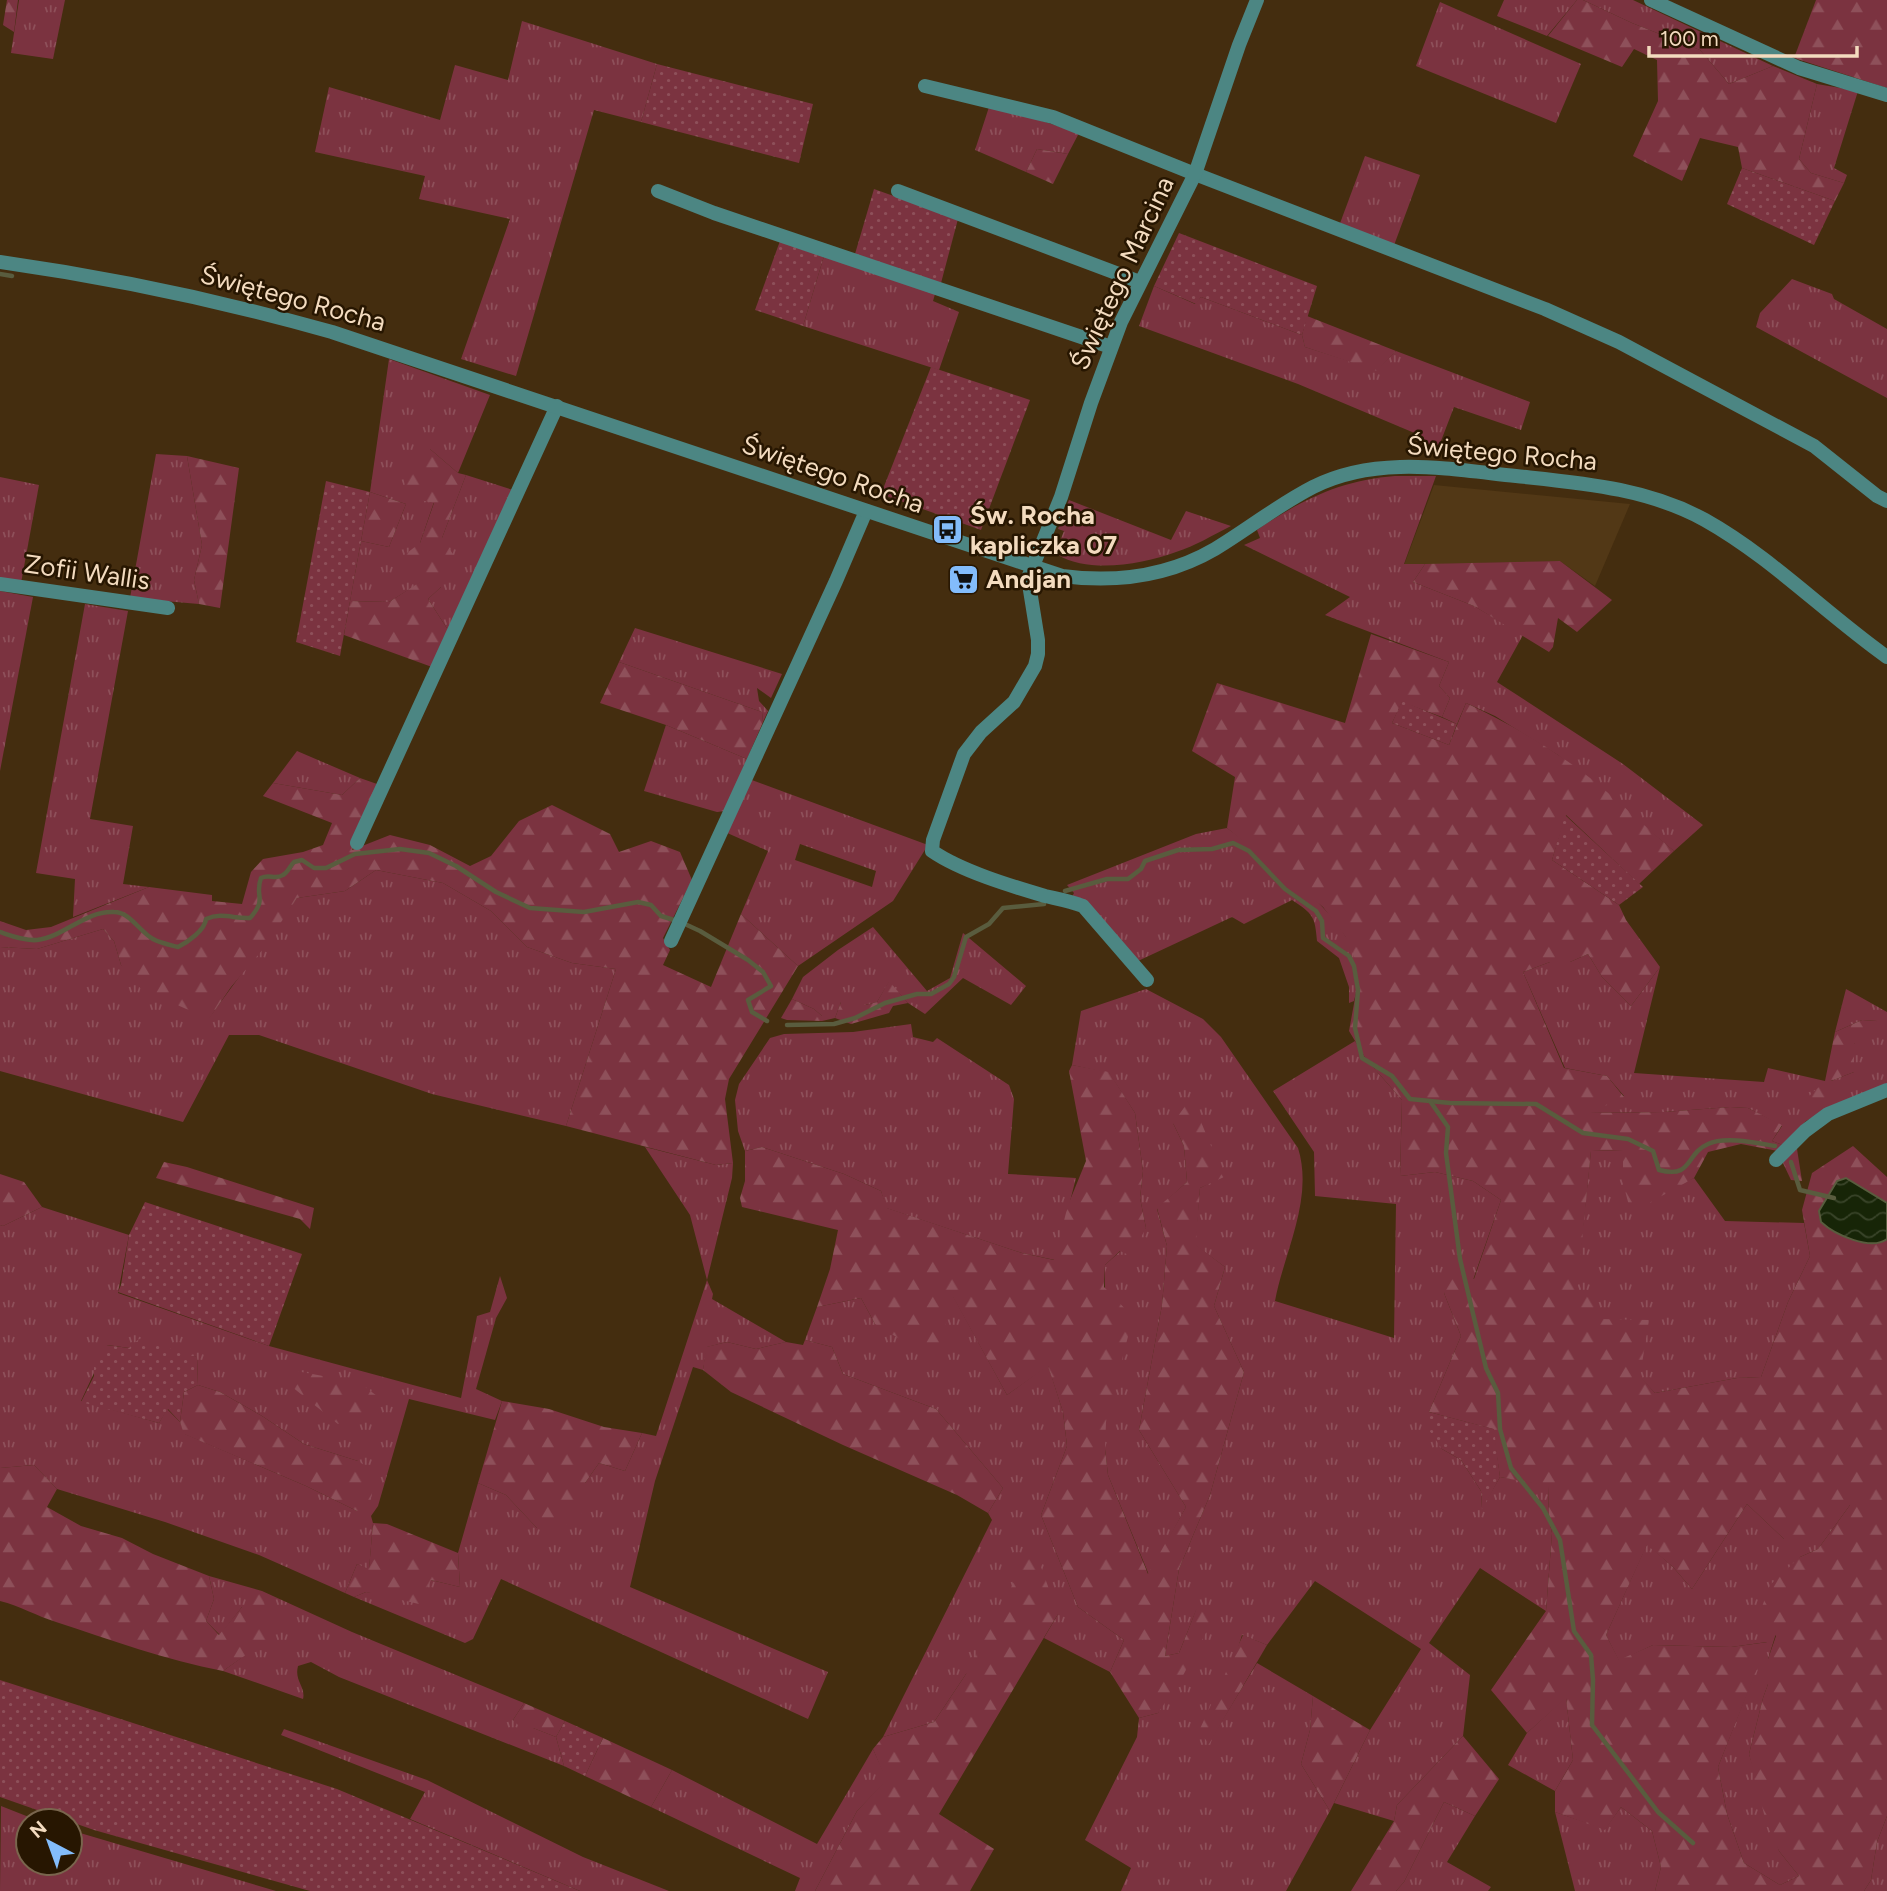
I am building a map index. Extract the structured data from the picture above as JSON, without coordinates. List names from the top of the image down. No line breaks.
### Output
{"streets":{"street":["Świętego Marcina","Świętego Rocha","Zofii Wallis"]},"crossings":[["Świętego Marcina","Świętego Rocha"]],"places":{"bus stop":["Św. Rocha kapliczka 07"],"supermarket":["Andjan"]},"scale_bar":"100 m","north":"top left"}
